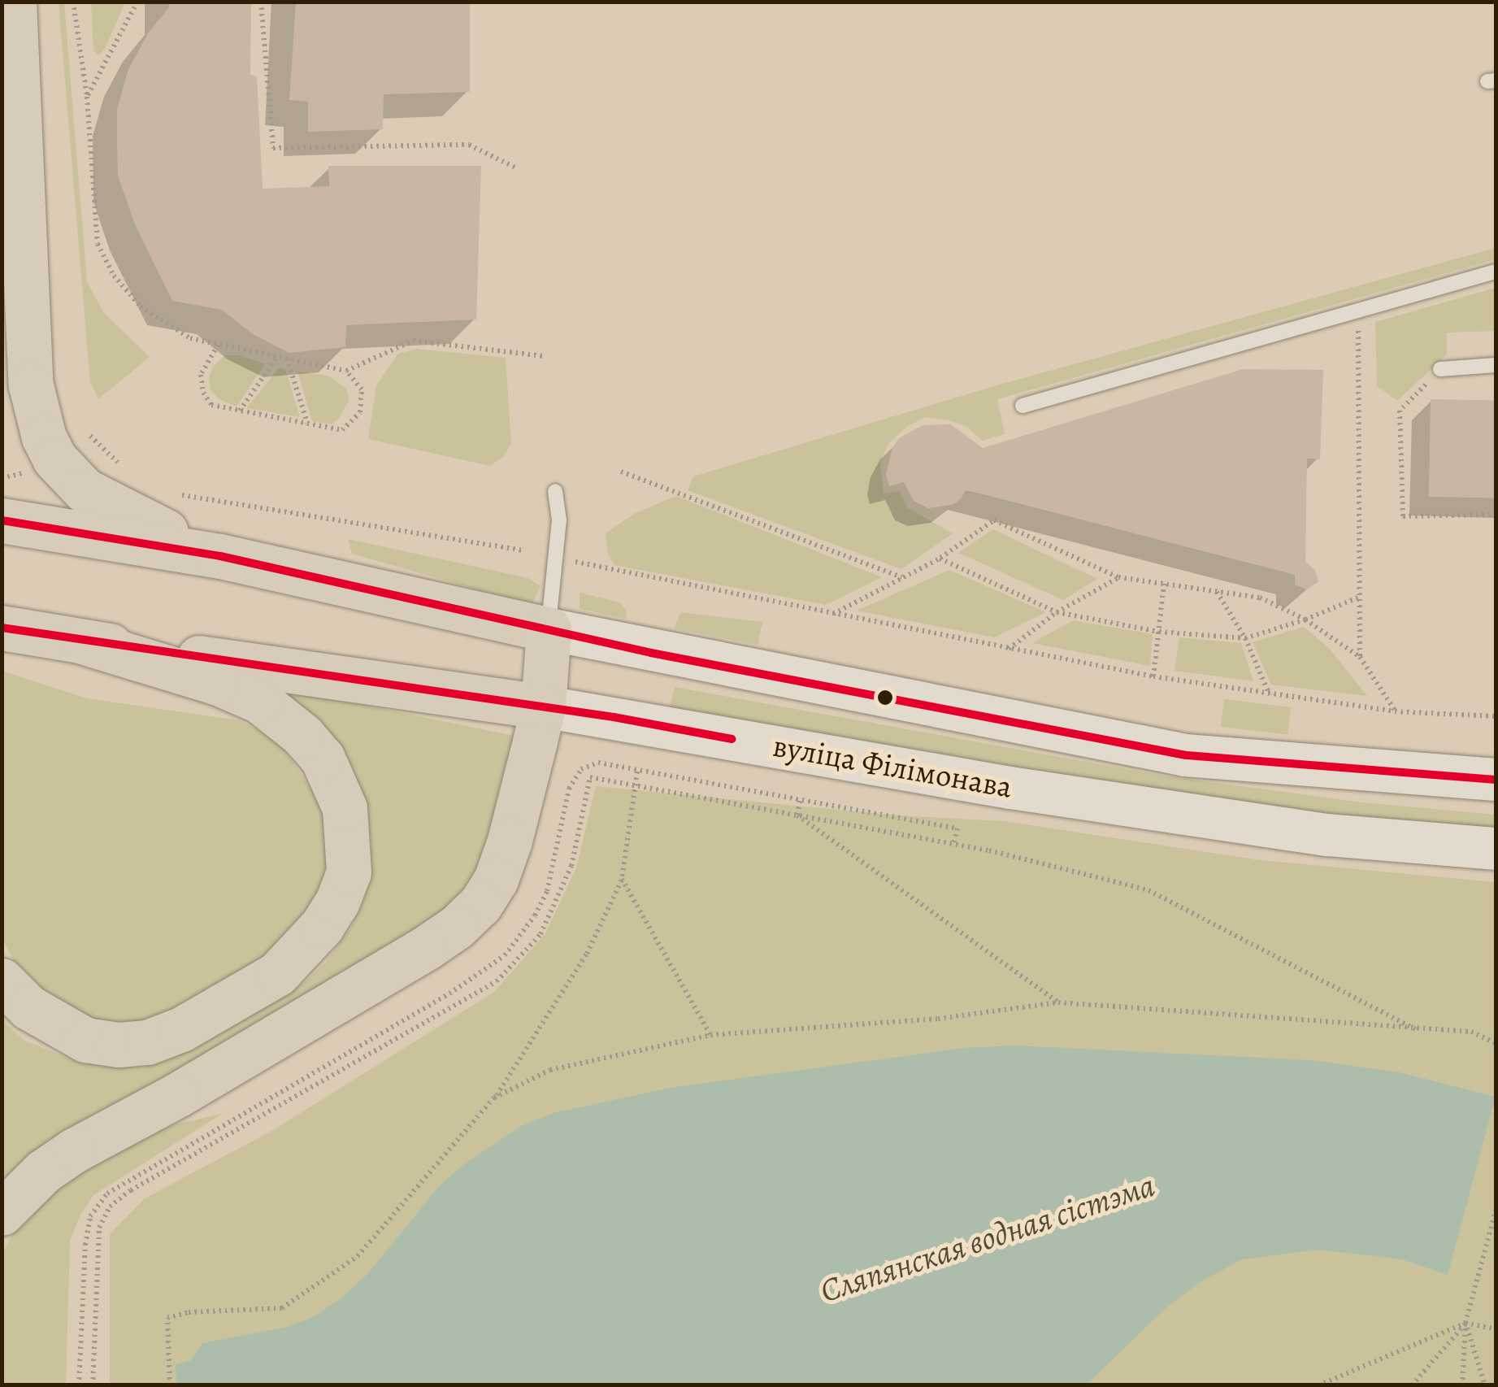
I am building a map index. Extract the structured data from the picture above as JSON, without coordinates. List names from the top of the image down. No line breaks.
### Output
{"streets":{"main road":["вуліца Філімонава"]},"water":["Сляпянская водная сістэма"]}
